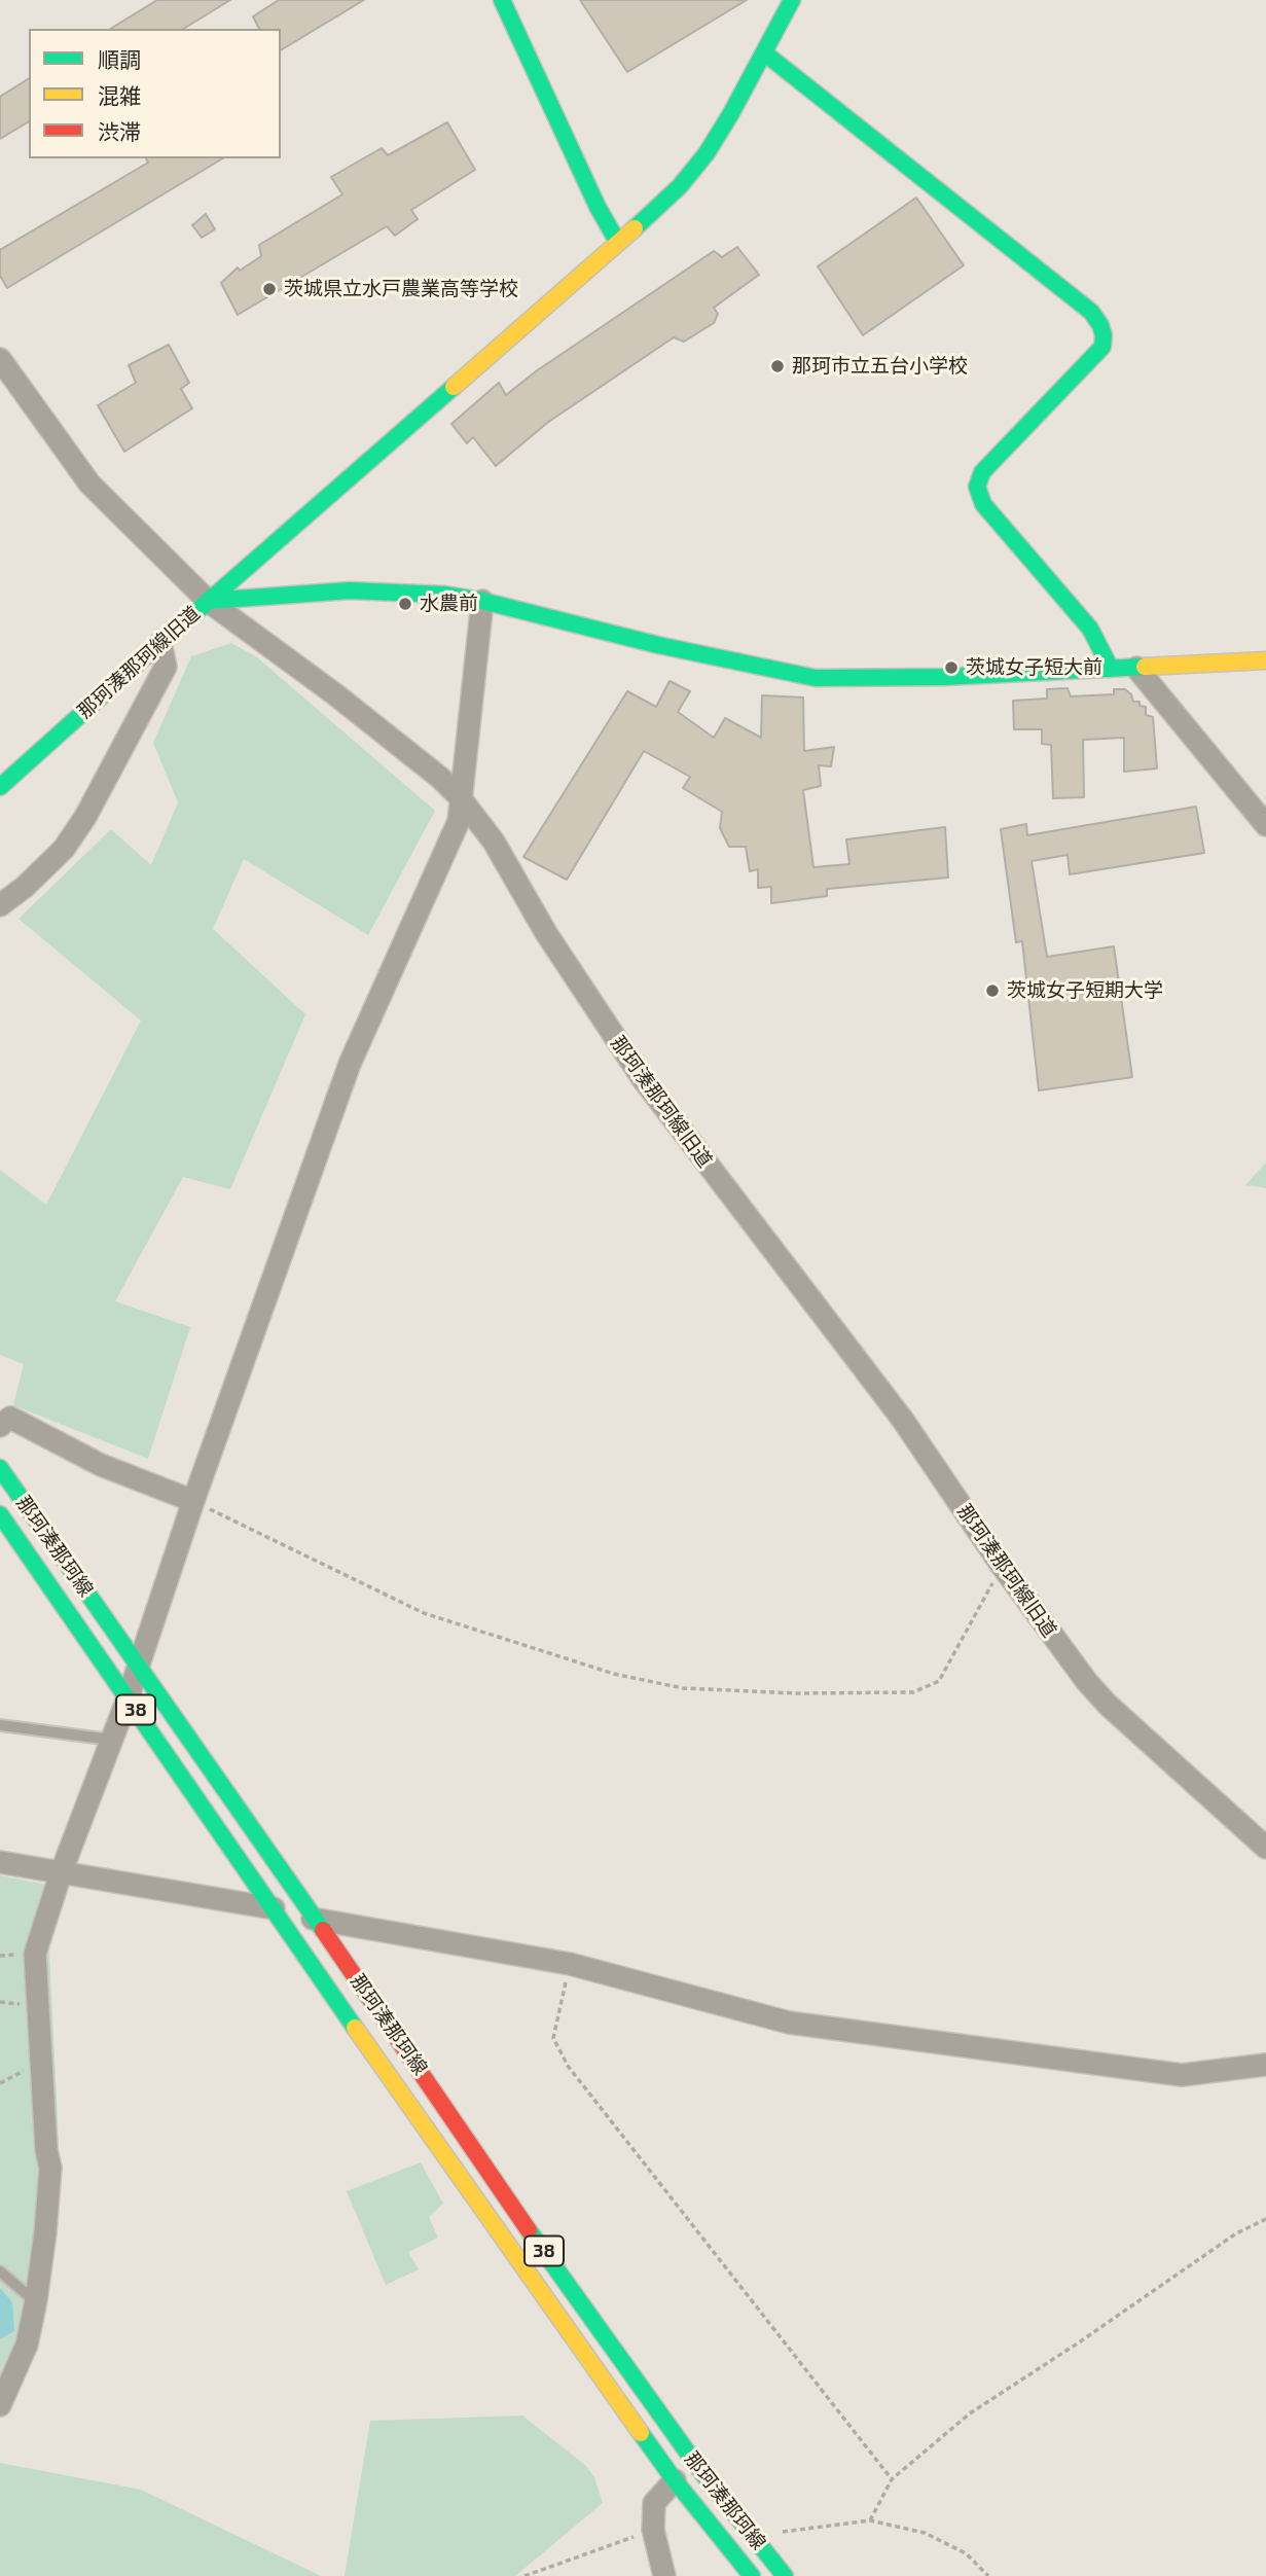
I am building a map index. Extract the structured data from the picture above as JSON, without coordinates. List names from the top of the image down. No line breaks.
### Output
{"streets":{"street":["那珂湊那珂線旧道","那珂湊那珂線","38"]},"places":["茨城県立水戸農業高等学校","那珂市立五台小学校","水農前","茨城女子短大前","茨城女子短期大学"],"legend":["順調","混雑","渋滞"]}
